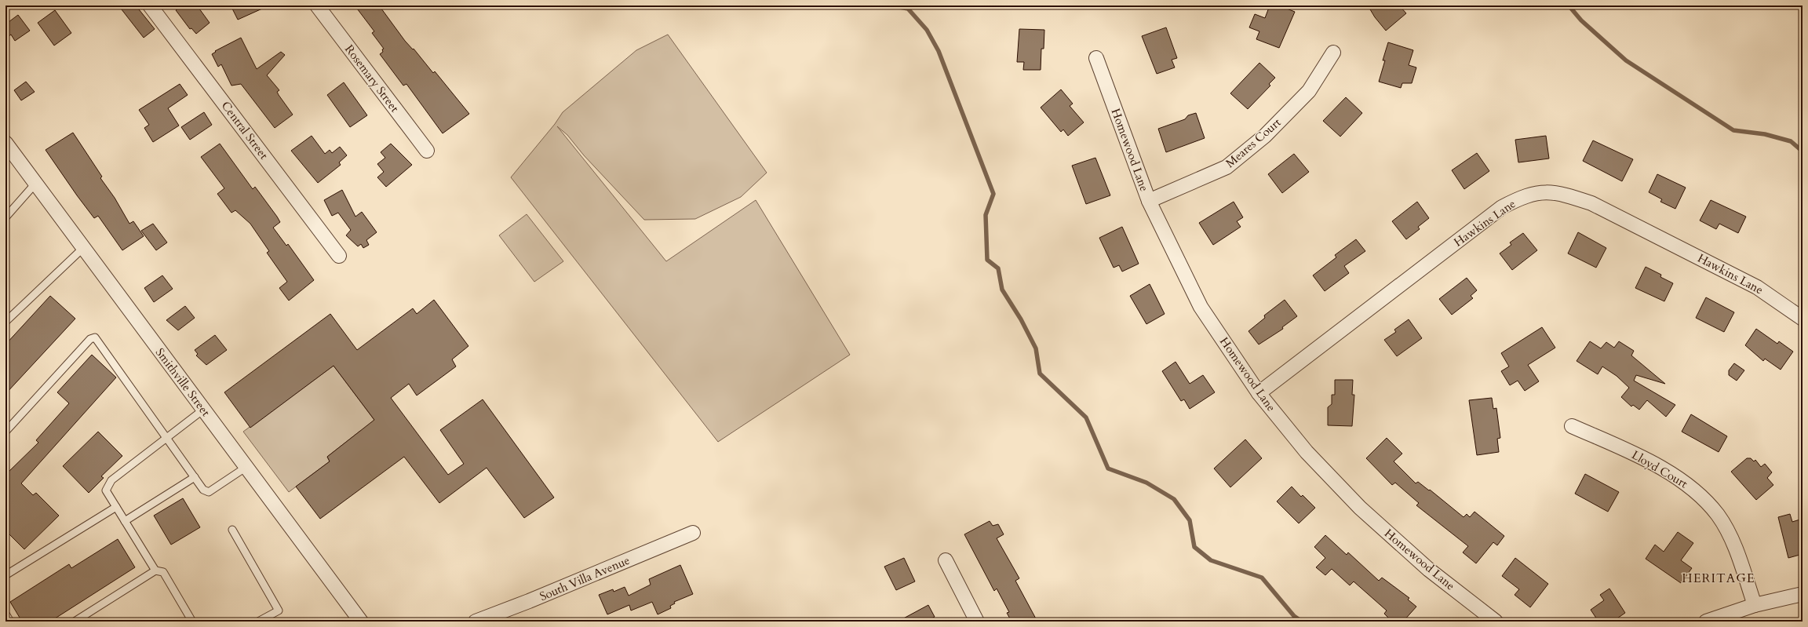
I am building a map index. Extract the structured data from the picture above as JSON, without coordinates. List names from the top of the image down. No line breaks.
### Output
{"streets":{"street":["Rosemary Street","Central Street","Meares Court","Homewood Lane","Hawkins Lane","Smithville Street","Lloyd Court","South Villa Avenue"]},"crossings":[["Meares Court","Homewood Lane"],["Homewood Lane","Hawkins Lane"]],"districts":["HERITAGE"]}
